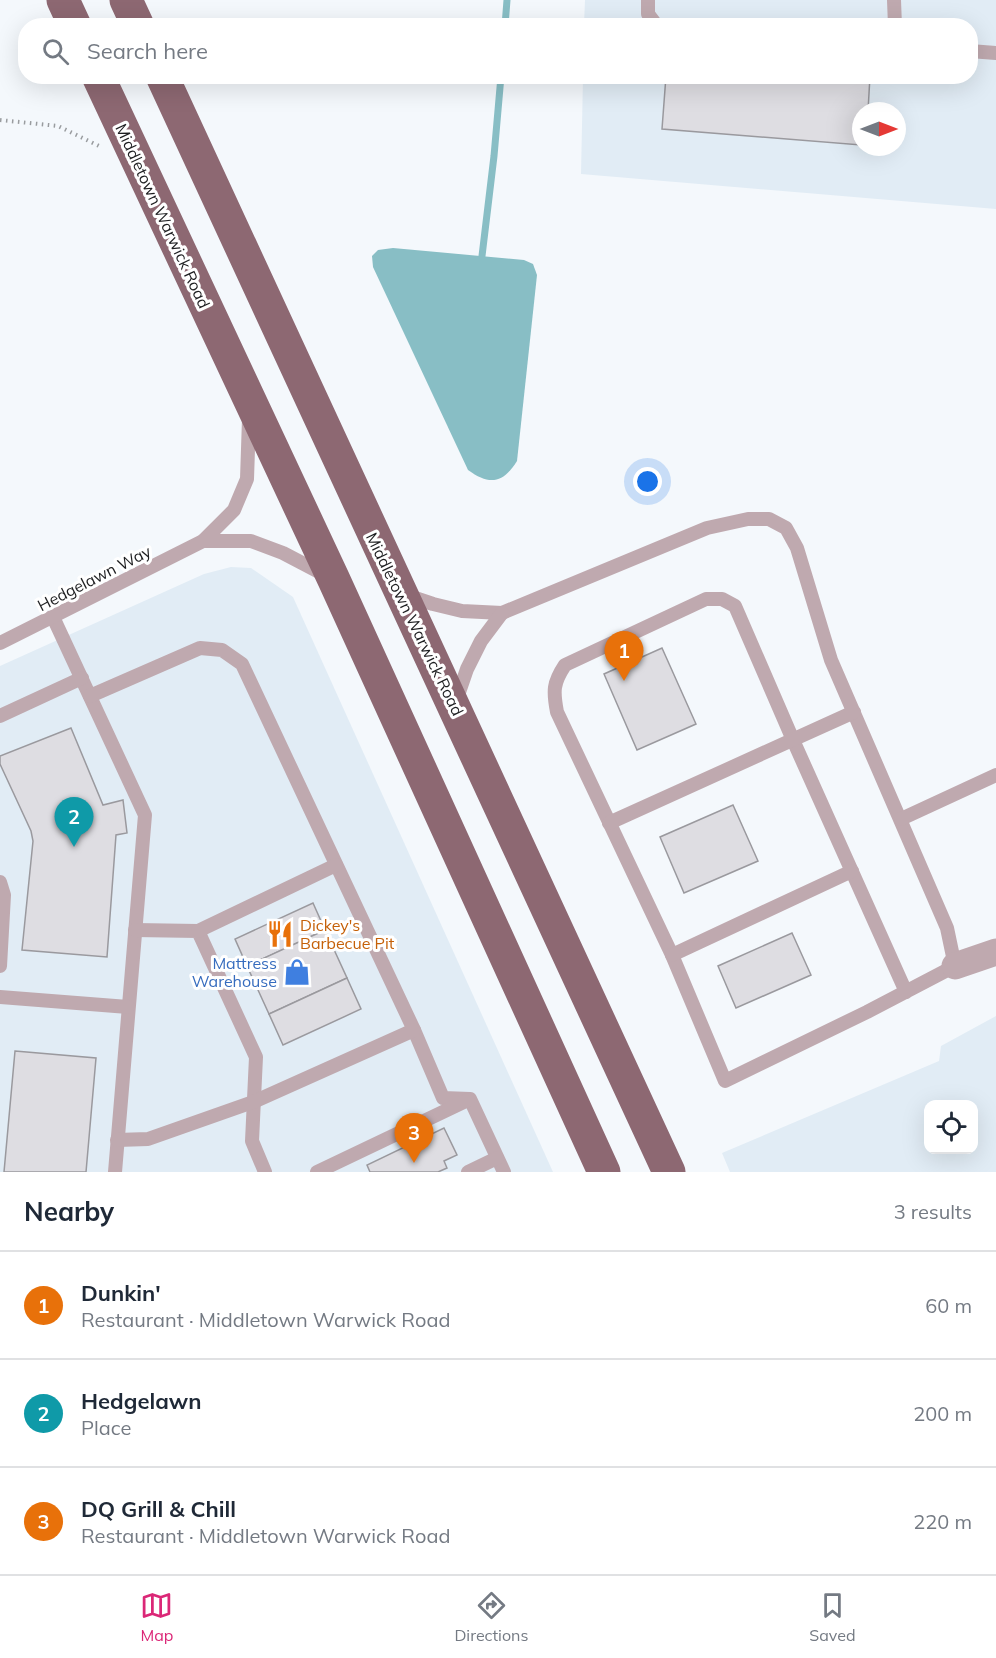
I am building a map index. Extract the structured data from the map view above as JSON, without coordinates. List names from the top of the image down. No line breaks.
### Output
{"streets":{"main road":["Middletown Warwick Road"],"lane":["Hedgelawn Way"]},"places":{"restaurant":["Dickey's Barbecue Pit"],"shop":["Mattress Warehouse"]},"north":"right","page":{"search":"Search here","pins":["1","2","3"],"heading":["Nearby","3 results"],"list":[{"mark":"1","name":"Dunkin'","note":"Restaurant · Middletown Warwick Road","value":"60 m"},{"mark":"2","name":"Hedgelawn","note":"Place","value":"200 m"},{"mark":"3","name":"DQ Grill & Chill","note":"Restaurant · Middletown Warwick Road","value":"220 m"}],"nav":["Map","Directions","Saved"]}}
